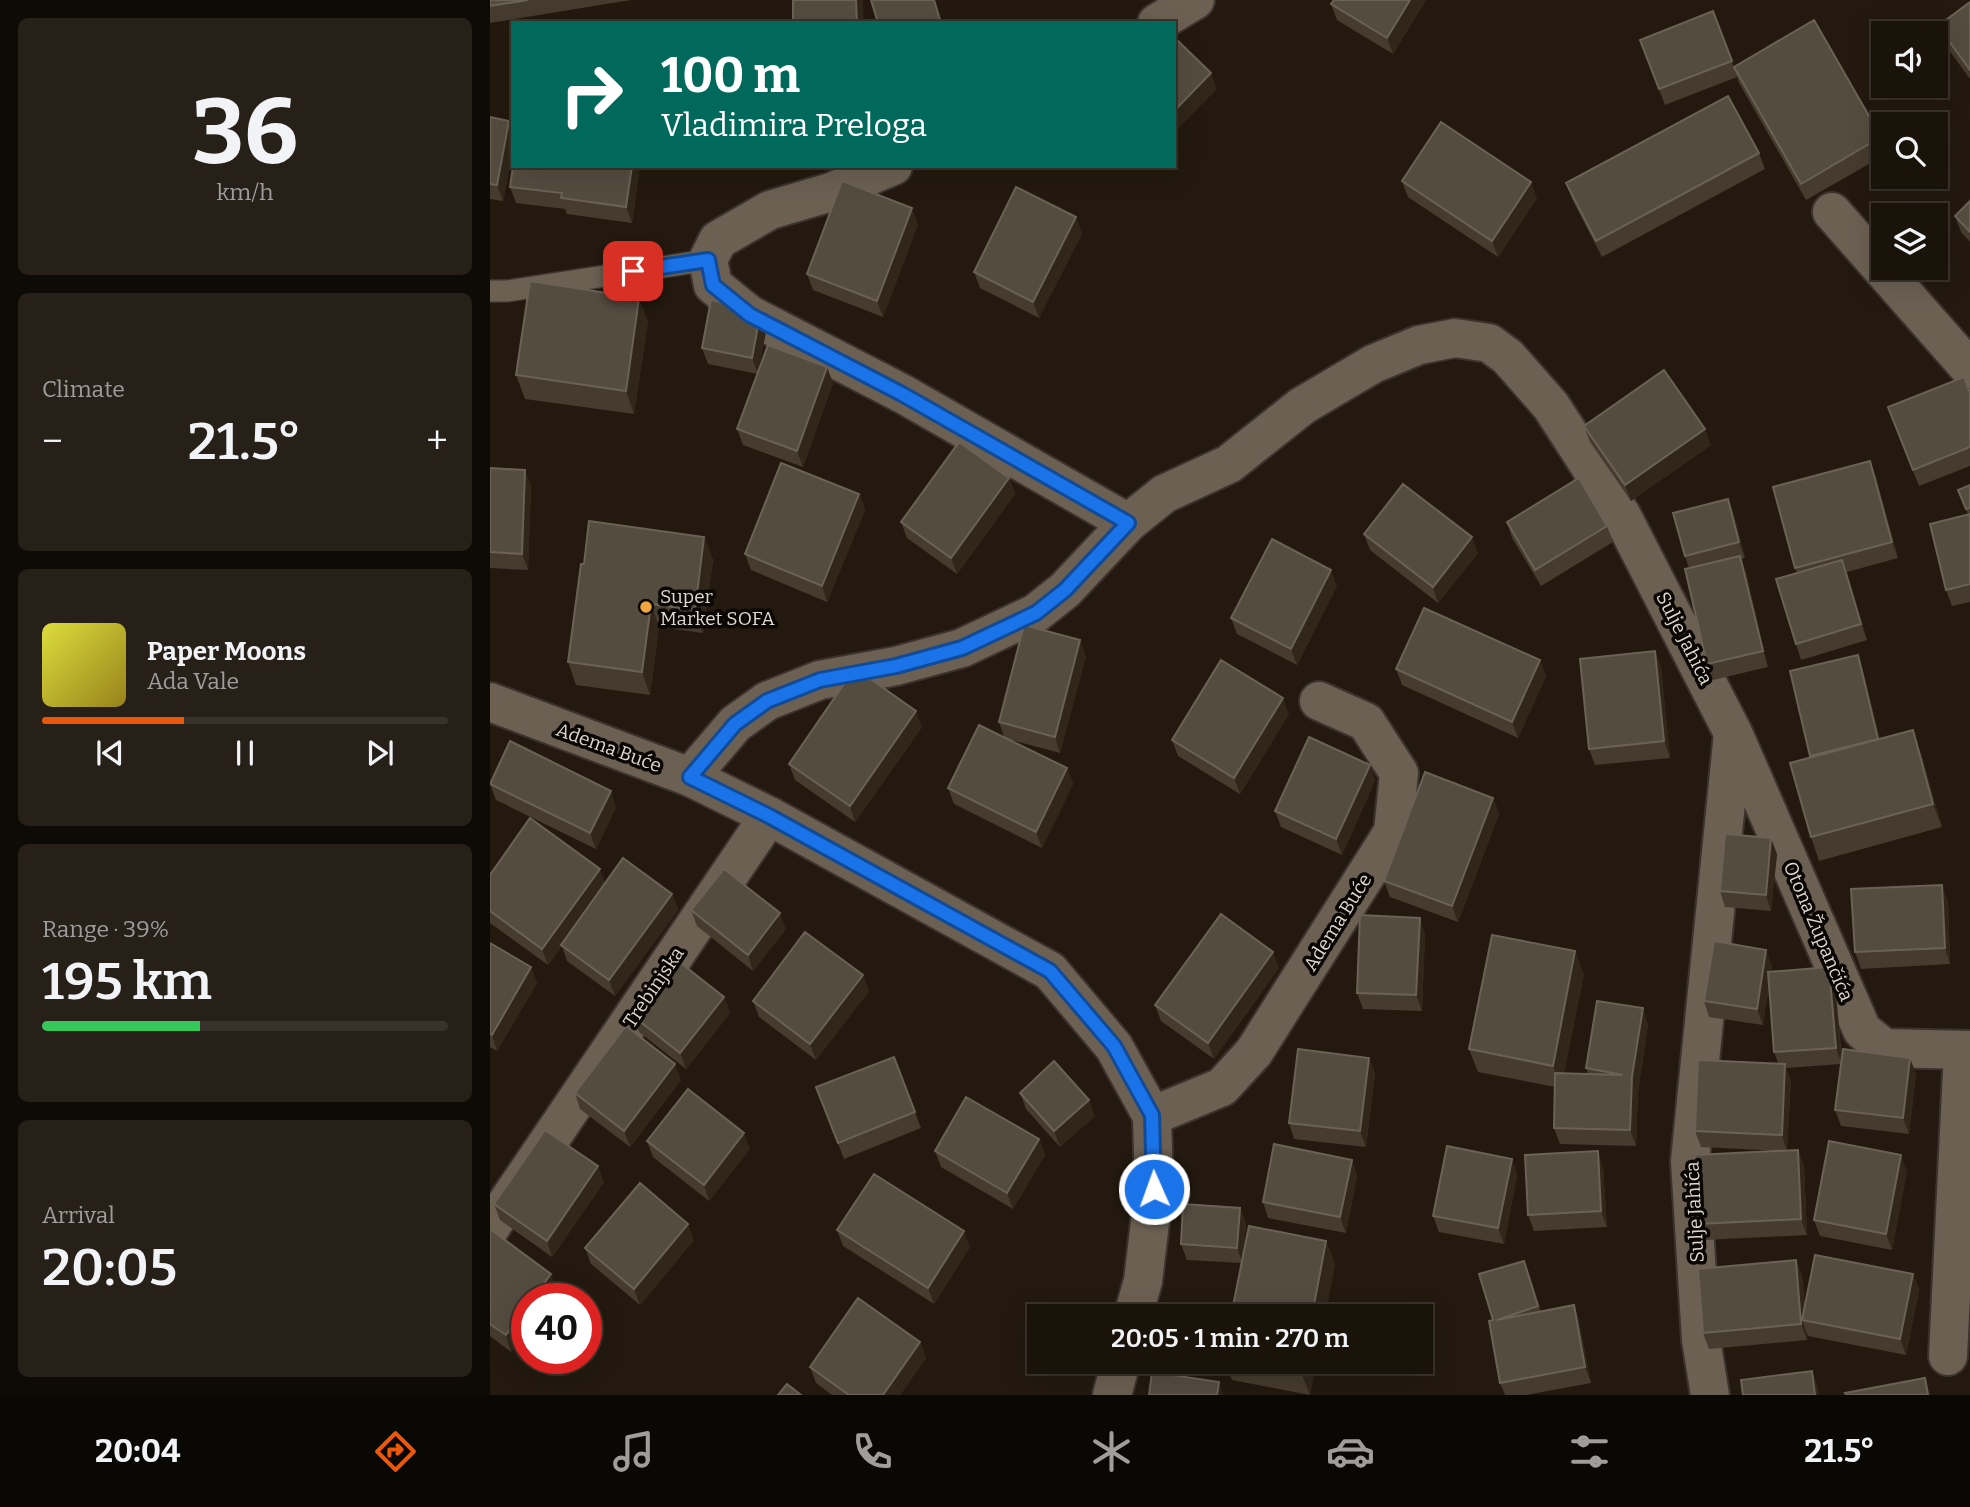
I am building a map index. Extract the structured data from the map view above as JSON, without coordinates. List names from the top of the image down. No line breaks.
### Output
{"streets":{"street":["Sulje Jahića","Adema Buće","Otona Župančića","Trebinjska"]},"crossings":[["Sulje Jahića","Adema Buće"],["Sulje Jahića","Otona Župančića"],["Adema Buće","Trebinjska"]],"places":["Super Market SOFA"],"page":{"tile":[["36","km/h"],"Climate",["Range · 39%","195 km"],["Arrival","20:05"]],"turn":["100 m","Vladimira Preloga"],"heat":["−","21.5°","+"],"song":["Paper Moons","Ada Vale"],"limit":"40","trip":"20:05 · 1 min · 270 m","tabs":["20:04","21.5°"]}}
